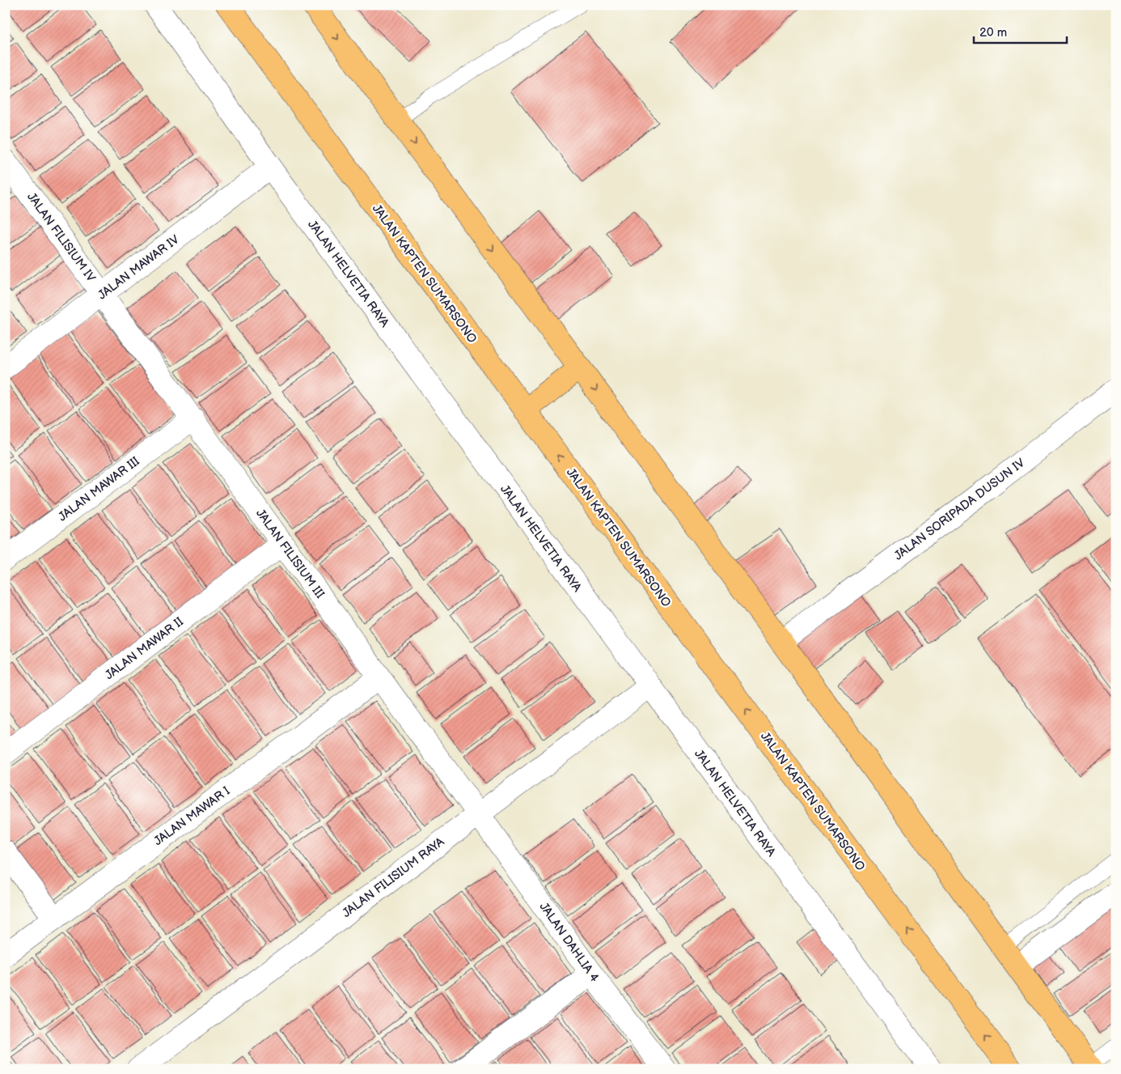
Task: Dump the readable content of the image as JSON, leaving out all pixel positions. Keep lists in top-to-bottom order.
{
  "streets": {
    "highway": ["JALAN KAPTEN SUMARSONO"],
    "street": [
      "JALAN FILISIUM IV",
      "JALAN MAWAR IV",
      "JALAN HELVETIA RAYA",
      "JALAN MAWAR III",
      "JALAN SORIPADA DUSUN IV",
      "JALAN FILISIUM III",
      "JALAN MAWAR II",
      "JALAN MAWAR I",
      "JALAN FILISIUM RAYA",
      "JALAN DAHLIA 4"
    ]
  },
  "crossings": [
    ["JALAN FILISIUM IV", "JALAN MAWAR IV"],
    ["JALAN FILISIUM IV", "JALAN FILISIUM III"],
    ["JALAN MAWAR IV", "JALAN HELVETIA RAYA"],
    ["JALAN MAWAR IV", "JALAN FILISIUM III"],
    ["JALAN HELVETIA RAYA", "JALAN FILISIUM RAYA"],
    ["JALAN MAWAR III", "JALAN FILISIUM III"],
    ["JALAN FILISIUM III", "JALAN MAWAR II"],
    ["JALAN FILISIUM III", "JALAN MAWAR I"],
    ["JALAN FILISIUM III", "JALAN FILISIUM RAYA"],
    ["JALAN FILISIUM III", "JALAN DAHLIA 4"],
    ["JALAN FILISIUM RAYA", "JALAN DAHLIA 4"]
  ],
  "scale_bar": "20 m"
}
